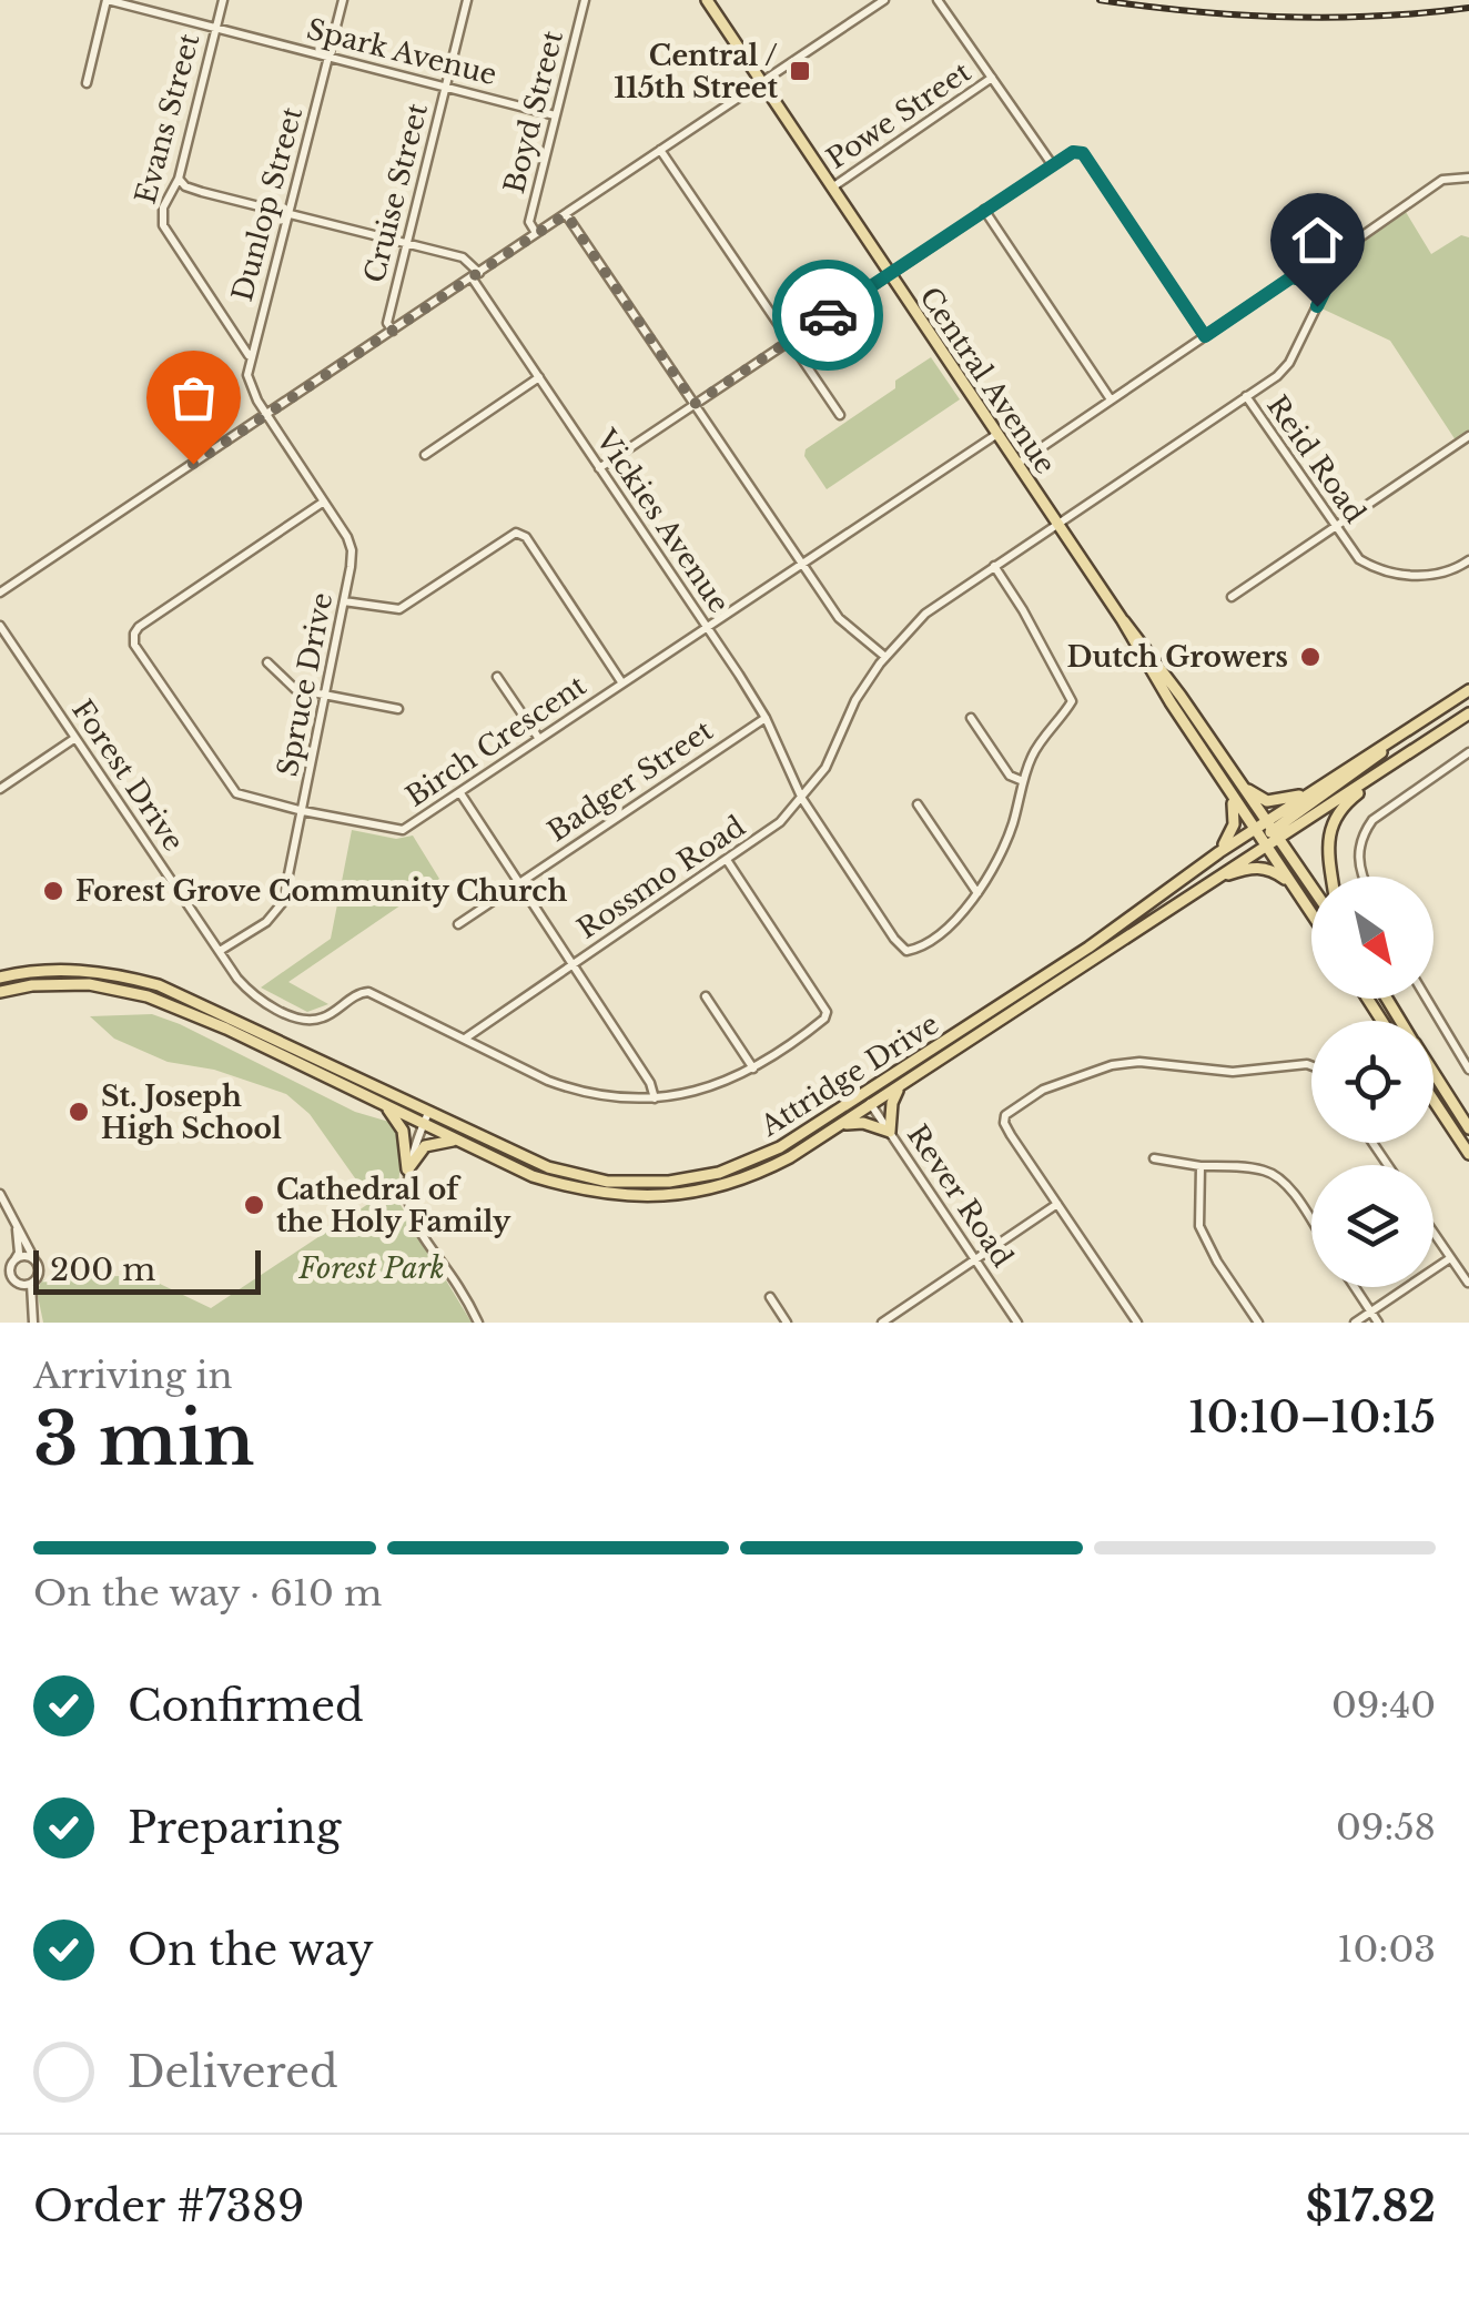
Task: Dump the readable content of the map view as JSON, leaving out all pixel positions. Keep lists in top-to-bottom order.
{
  "streets": {
    "main road": ["Central Avenue", "Attridge Drive"],
    "street": [
      "Spark Avenue",
      "Boyd Street",
      "Powe Street",
      "Evans Street",
      "Cruise Street",
      "Dunlop Street",
      "Reid Road",
      "Vickies Avenue",
      "Spruce Drive",
      "Birch Crescent",
      "Forest Drive",
      "Badger Street",
      "Rossmo Road",
      "Rever Road"
    ]
  },
  "crossings": [
    ["Spark Avenue", "Boyd Street"],
    ["Spark Avenue", "Evans Street"],
    ["Spark Avenue", "Cruise Street"],
    ["Spark Avenue", "Dunlop Street"],
    ["Powe Street", "Central Avenue"],
    ["Evans Street", "Dunlop Street"],
    ["Dunlop Street", "Spruce Drive"],
    ["Central Avenue", "Reid Road"],
    ["Central Avenue", "Birch Crescent"],
    ["Central Avenue", "Rossmo Road"],
    ["Central Avenue", "Attridge Drive"],
    ["Reid Road", "Rossmo Road"],
    ["Vickies Avenue", "Birch Crescent"],
    ["Vickies Avenue", "Badger Street"],
    ["Vickies Avenue", "Rossmo Road"],
    ["Spruce Drive", "Birch Crescent"],
    ["Spruce Drive", "Forest Drive"],
    ["Attridge Drive", "Rever Road"]
  ],
  "parks": ["Forest Park"],
  "places": {
    "transit": ["Central / 115th Street"],
    "other": [
      "Dutch Growers",
      "Forest Grove Community Church",
      "St. Joseph High School",
      "Cathedral of the Holy Family"
    ]
  },
  "scale_bar": "200 m",
  "north": "bottom right",
  "page": {
    "scale": "200 m",
    "heading": ["3 min", "Arriving in", "10:10–10:15"],
    "panel": ["Order #7389", "$17.82"],
    "bar": "On the way · 610 m",
    "list": [
      ["Confirmed", "09:40"],
      ["Preparing", "09:58"],
      ["On the way", "10:03"],
      "Delivered"
    ]
  }
}
